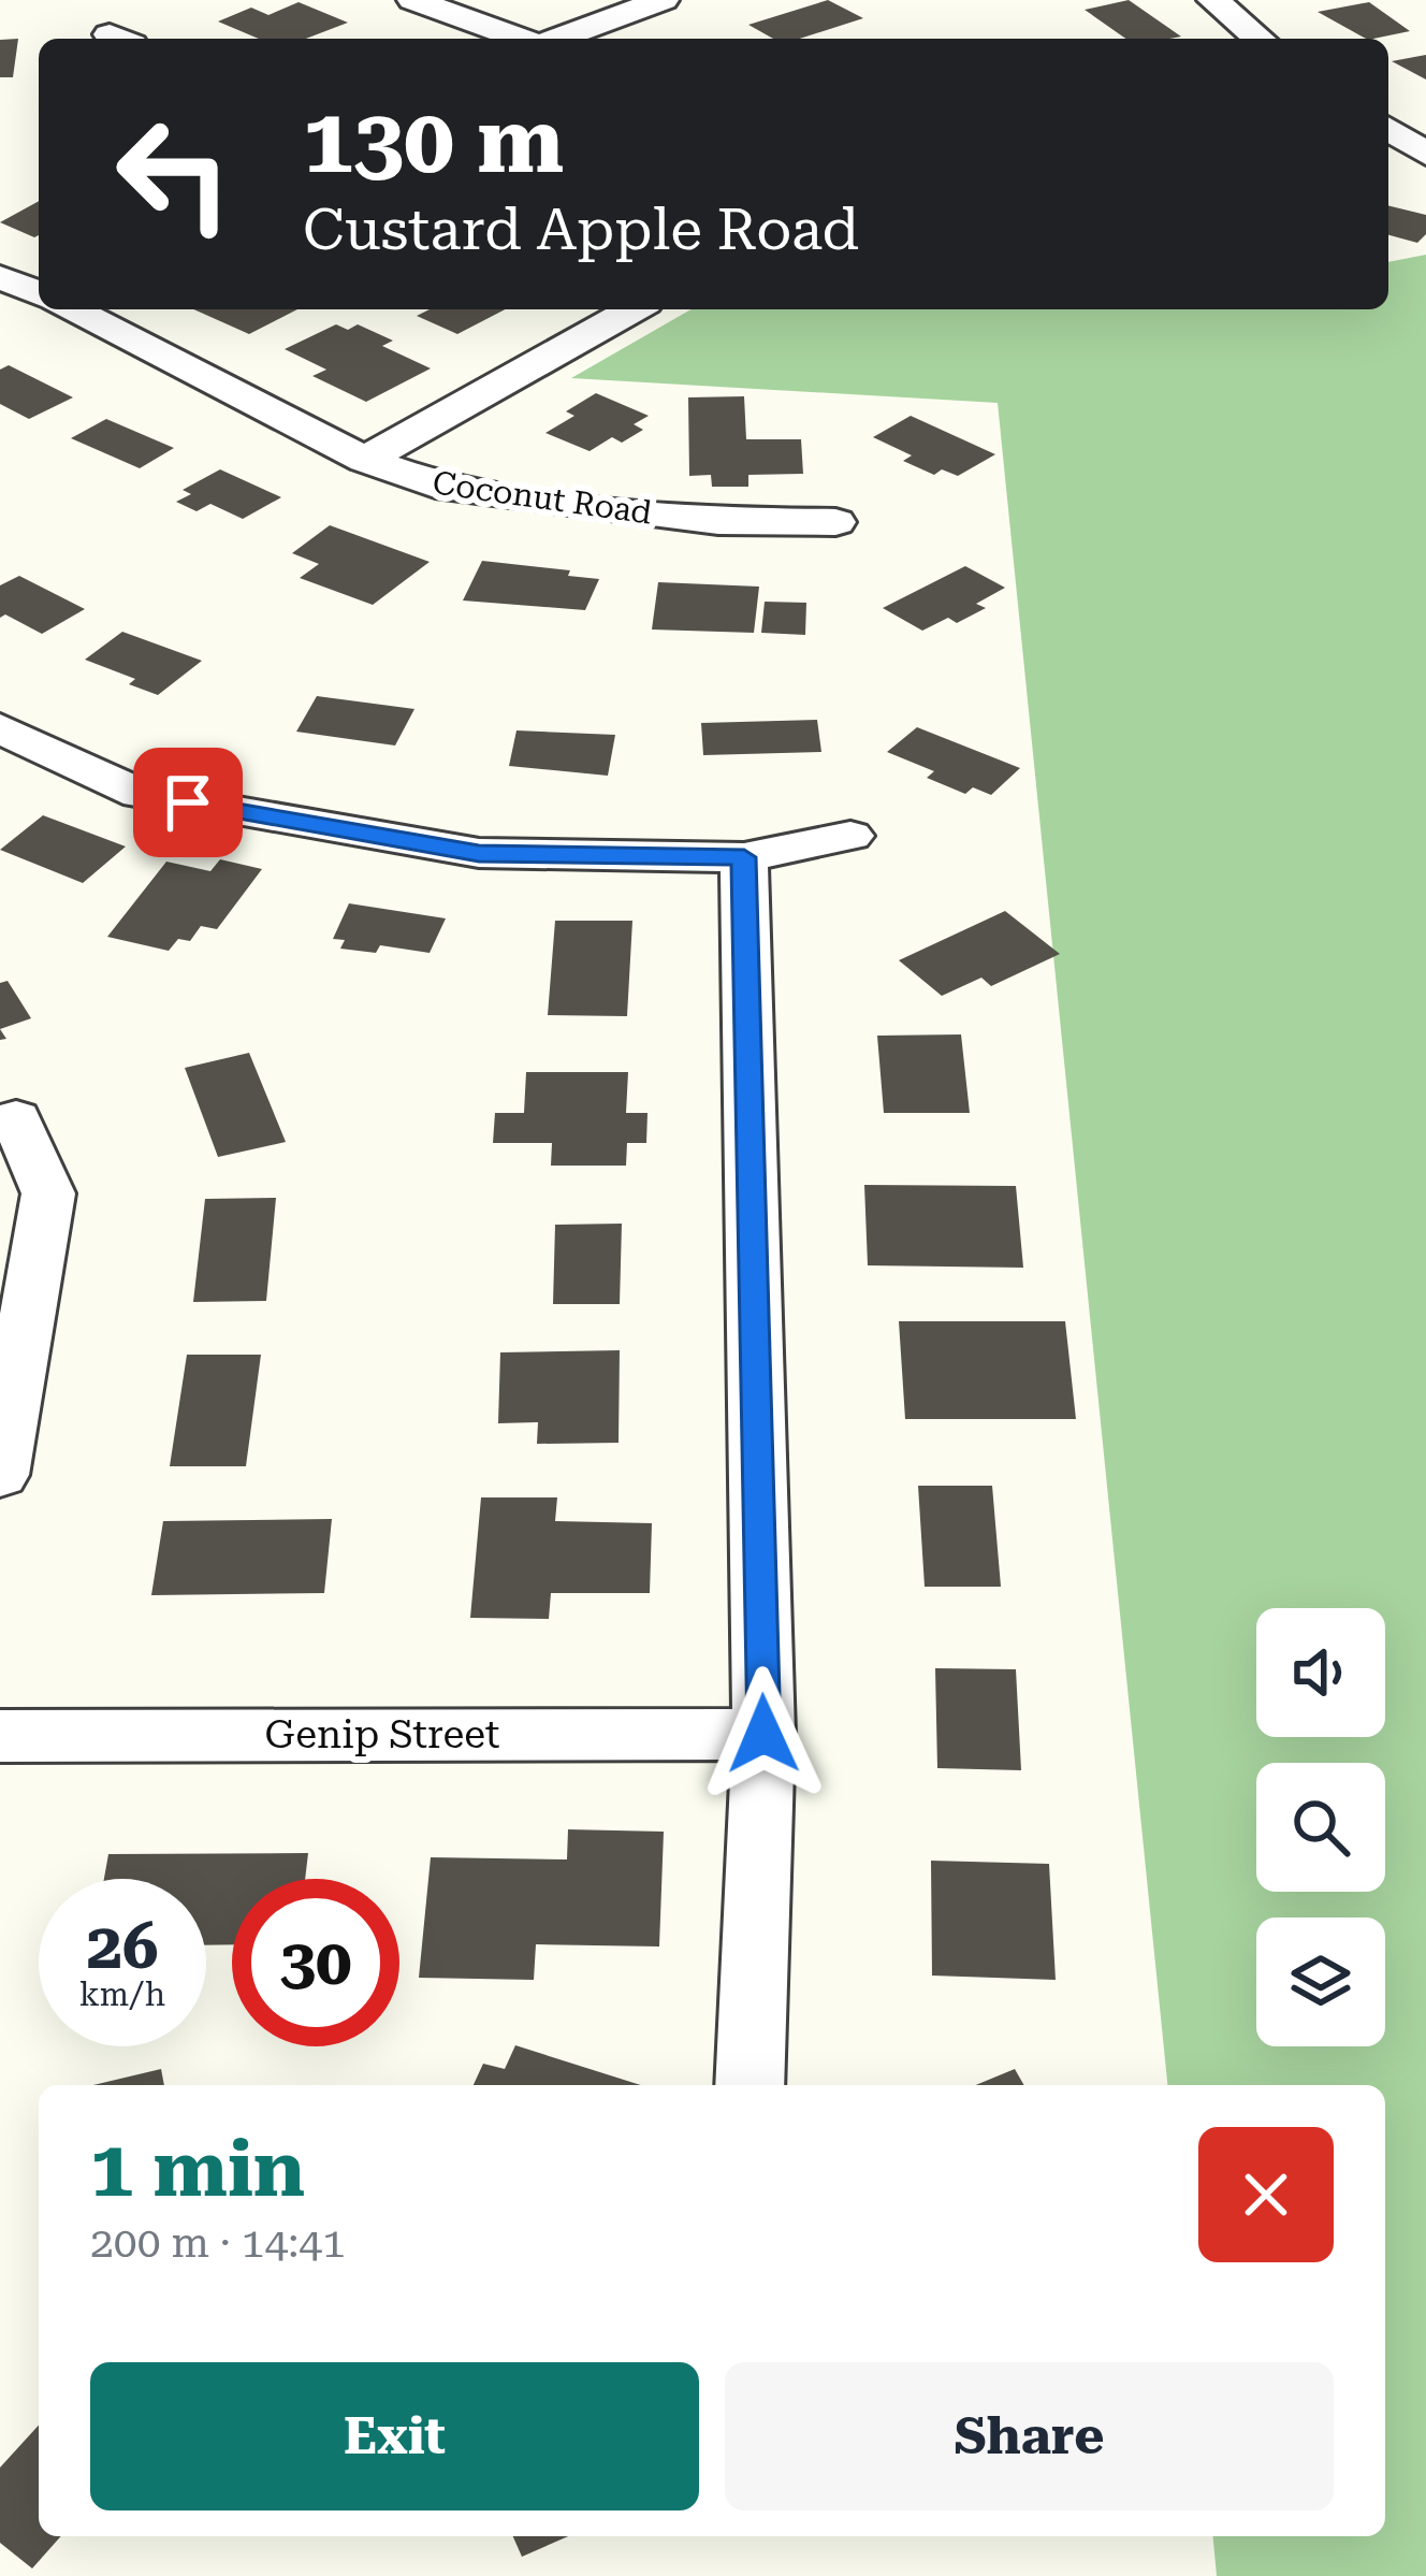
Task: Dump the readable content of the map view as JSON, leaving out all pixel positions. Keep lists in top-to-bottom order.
{
  "streets": {
    "street": ["Coconut Road", "Genip Street"]
  },
  "page": {
    "turn": ["130 m", "Custard Apple Road"],
    "speed": "26 km/h",
    "limit": "30",
    "heading": ["1 min", "200 m · 14:41"],
    "buttons": ["Exit", "Share"]
  }
}
